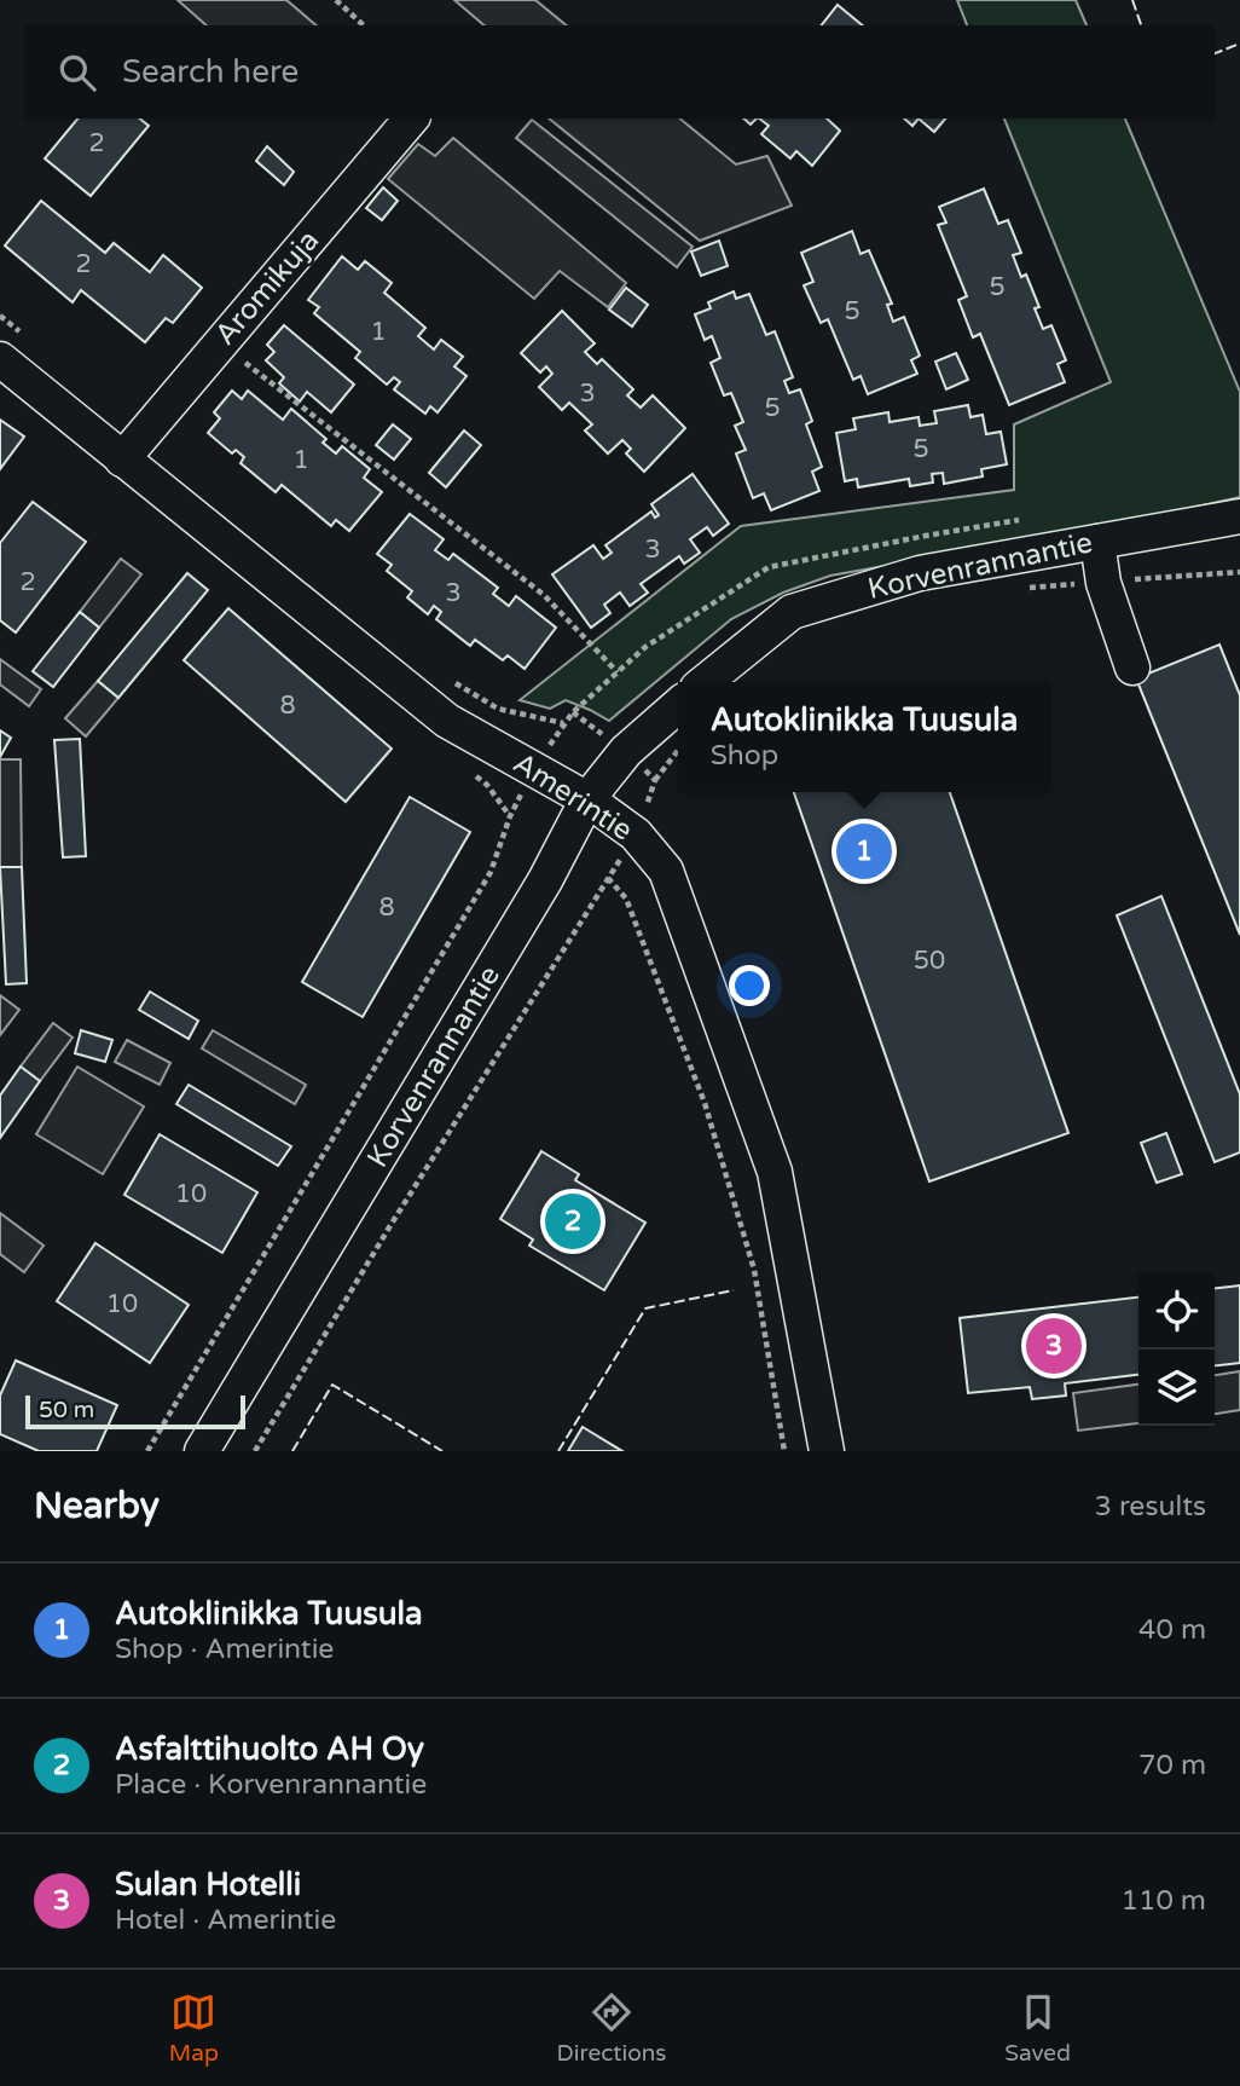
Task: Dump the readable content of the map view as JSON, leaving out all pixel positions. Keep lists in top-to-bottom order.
{
  "streets": {
    "street": ["Aromikuja", "Korvenrannantie", "Amerintie"]
  },
  "crossings": [
    ["Aromikuja", "Amerintie"],
    ["Korvenrannantie", "Amerintie"]
  ],
  "house_numbers": [
    "2",
    "2",
    "5",
    "5",
    "1",
    "3",
    "5",
    "5",
    "1",
    "3",
    "2",
    "3",
    "8",
    "8",
    "50",
    "10",
    "10"
  ],
  "scale_bar": "50 m",
  "page": {
    "search": "Search here",
    "popup": ["Autoklinikka Tuusula", "Shop"],
    "pins": ["1", "2", "3"],
    "scale": "50 m",
    "heading": ["Nearby", "3 results"],
    "list": [
      {
        "mark": "1",
        "name": "Autoklinikka Tuusula",
        "note": "Shop · Amerintie",
        "value": "40 m"
      },
      {
        "mark": "2",
        "name": "Asfalttihuolto AH Oy",
        "note": "Place · Korvenrannantie",
        "value": "70 m"
      },
      {
        "mark": "3",
        "name": "Sulan Hotelli",
        "note": "Hotel · Amerintie",
        "value": "110 m"
      }
    ],
    "nav": ["Map", "Directions", "Saved"]
  }
}
